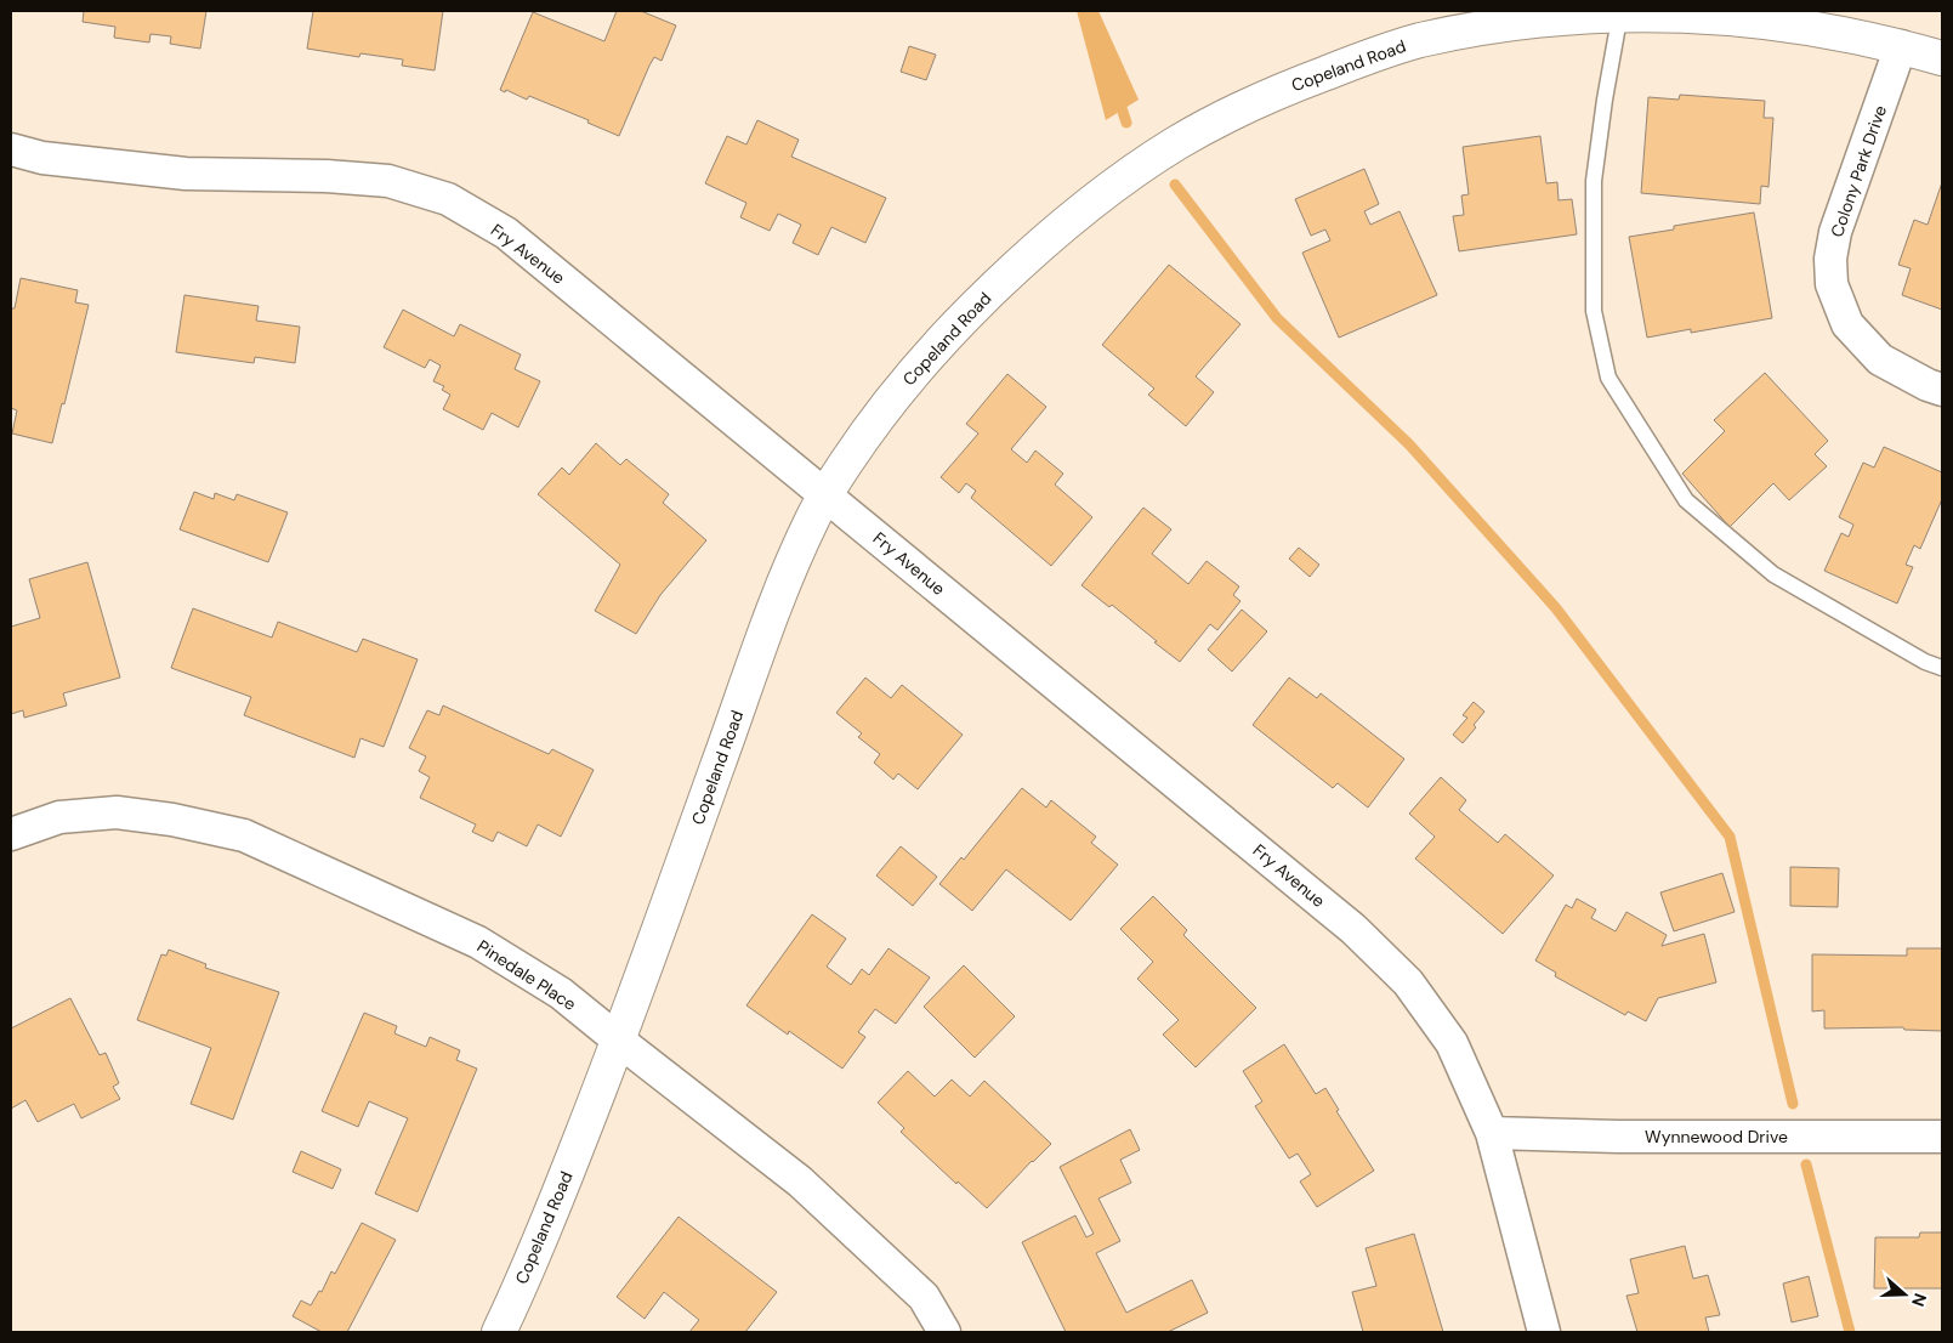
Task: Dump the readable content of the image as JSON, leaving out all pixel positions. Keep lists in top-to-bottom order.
{
  "streets": {
    "street": [
      "Copeland Road",
      "Colony Park Drive",
      "Fry Avenue",
      "Pinedale Place",
      "Wynnewood Drive"
    ]
  },
  "crossings": [
    ["Copeland Road", "Colony Park Drive"],
    ["Copeland Road", "Fry Avenue"],
    ["Copeland Road", "Pinedale Place"],
    ["Fry Avenue", "Wynnewood Drive"]
  ],
  "north": "right"
}
